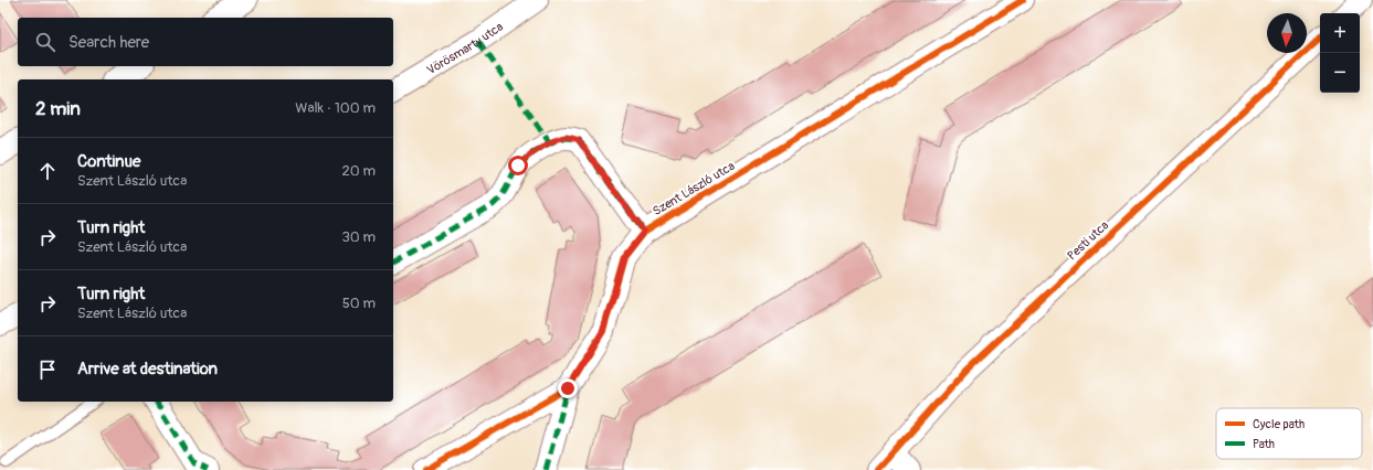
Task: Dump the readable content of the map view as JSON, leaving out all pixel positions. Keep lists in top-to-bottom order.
{
  "streets": {
    "street": ["Vörösmarty utca", "Szent László utca", "Pesti utca"]
  },
  "legend": ["Cycle path", "Path"],
  "north": "bottom",
  "page": {
    "map_buttons": ["+", "−"],
    "search": "Search here",
    "heading": ["2 min", "Walk · 100 m"],
    "list": [
      ["Continue", "Szent László utca", "20 m"],
      ["Turn right", "Szent László utca", "30 m"],
      ["Turn right", "Szent László utca", "50 m"],
      "Arrive at destination"
    ]
  }
}
